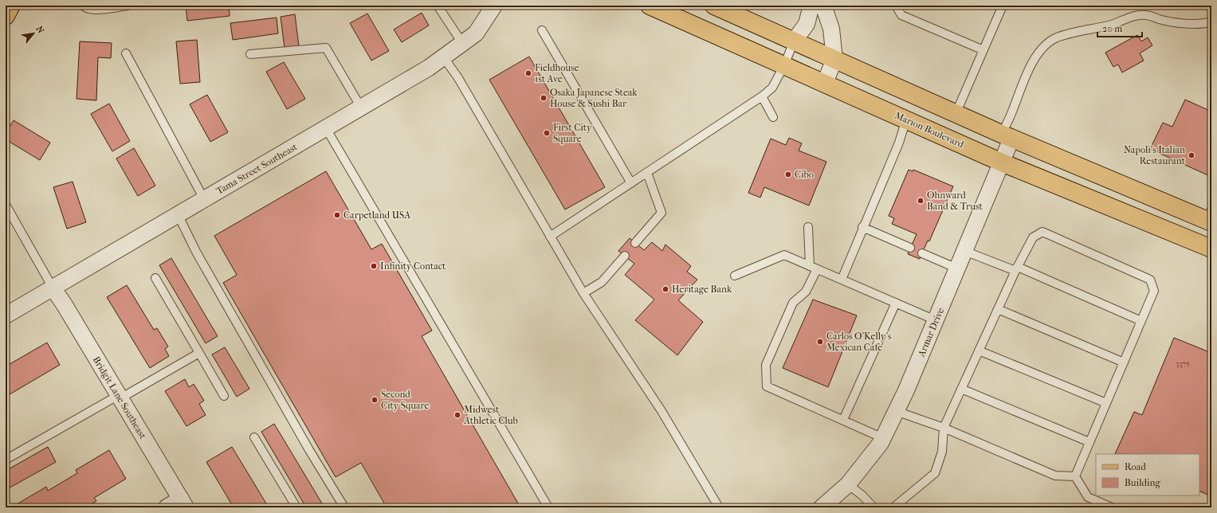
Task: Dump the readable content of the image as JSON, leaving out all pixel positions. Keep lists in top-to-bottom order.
{
  "streets": {
    "main road": ["Marion Boulevard"],
    "street": ["Tama Street Southeast", "Armar Drive", "Bridgit Lane Southeast"]
  },
  "crossings": [
    ["Marion Boulevard", "Armar Drive"],
    ["Tama Street Southeast", "Bridgit Lane Southeast"]
  ],
  "places": [
    "Fieldhouse 1st Ave",
    "Osaka Japanese Steak House & Sushi Bar",
    "First City Square",
    "Napoli's Italian Restaurant",
    "Cibo",
    "Ohnward Band & Trust",
    "Carpetland USA",
    "Infinity Contact",
    "Heritage Bank",
    "Carlos O'Kelly's Mexican Cafe",
    "Second City Square",
    "Midwest Athletic Club"
  ],
  "house_numbers": ["3375"],
  "legend": ["Road", "Building"],
  "scale_bar": "20 m",
  "north": "top right"
}
